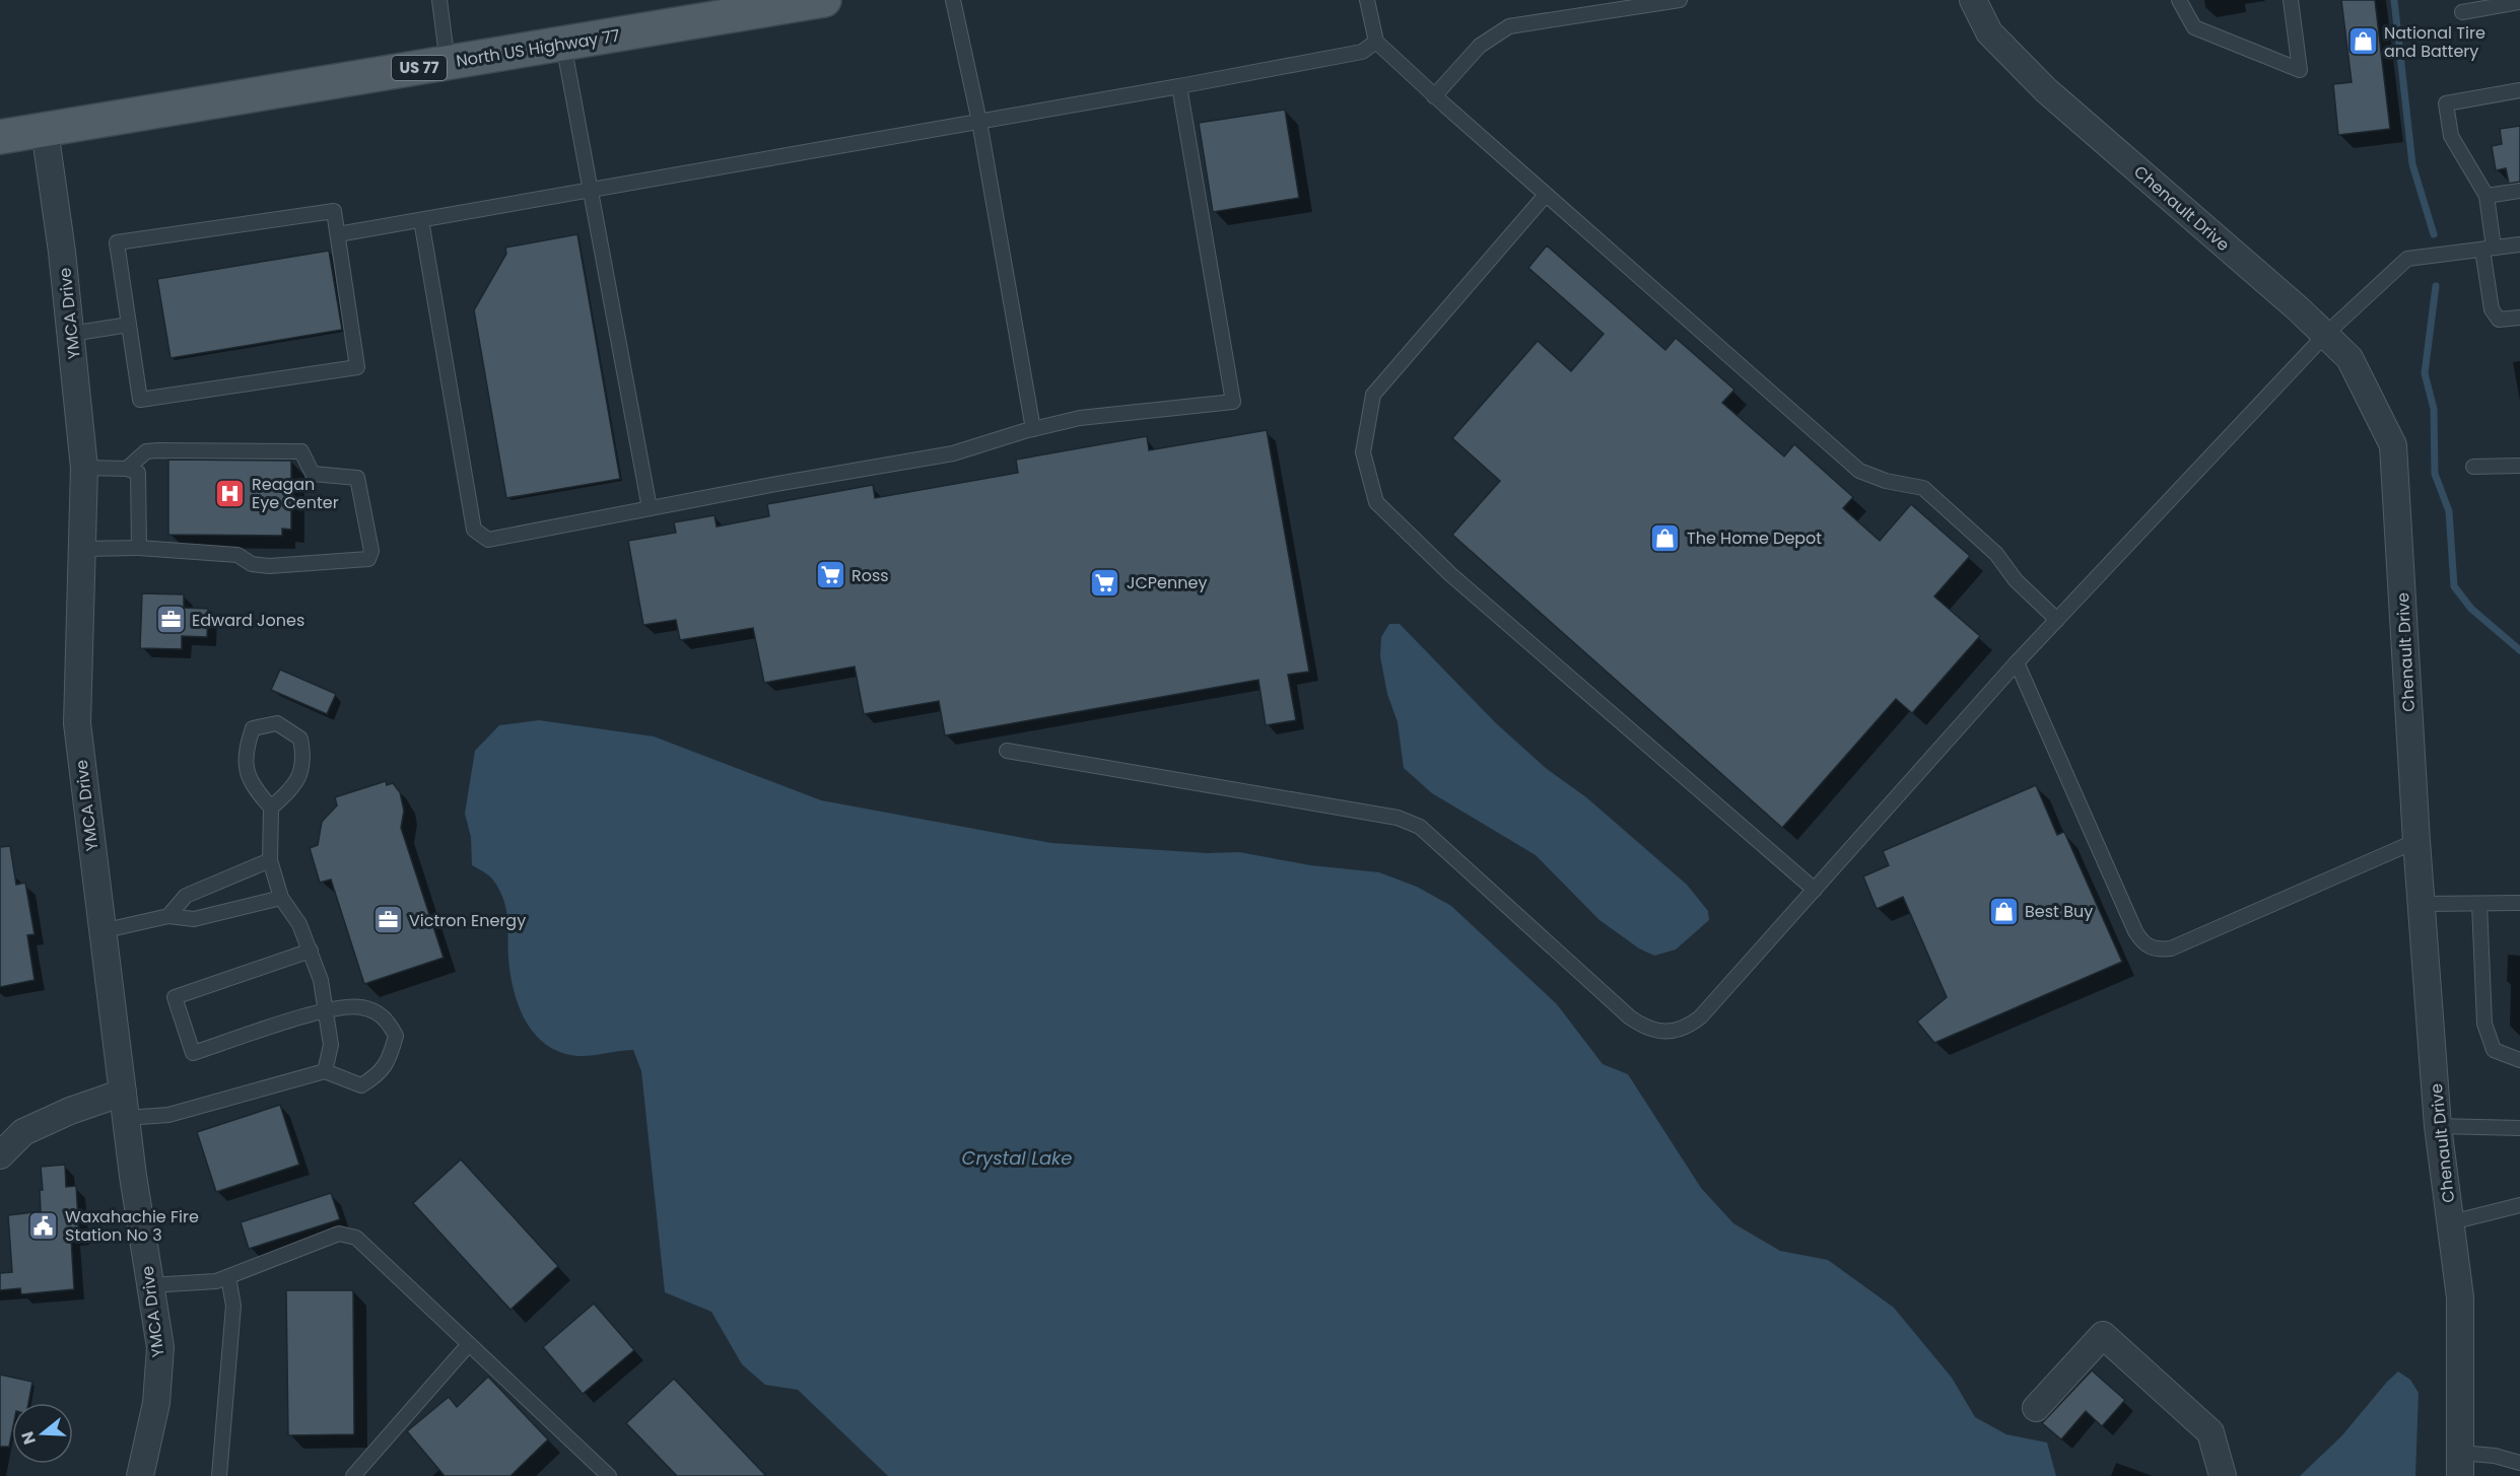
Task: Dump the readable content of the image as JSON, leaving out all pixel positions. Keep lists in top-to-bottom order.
{
  "streets": {
    "main road": ["North US Highway 77", "US 77"],
    "street": ["Chenault Drive", "YMCA Drive"]
  },
  "crossings": [
    ["North US Highway 77", "YMCA Drive"]
  ],
  "water": ["Crystal Lake"],
  "places": {
    "shop": ["National Tire and Battery", "The Home Depot", "Best Buy"],
    "hospital": ["Reagan Eye Center"],
    "supermarket": ["Ross", "JCPenney"],
    "office": ["Edward Jones", "Victron Energy"],
    "public building": ["Waxahachie Fire Station No 3"]
  },
  "north": "left"
}
